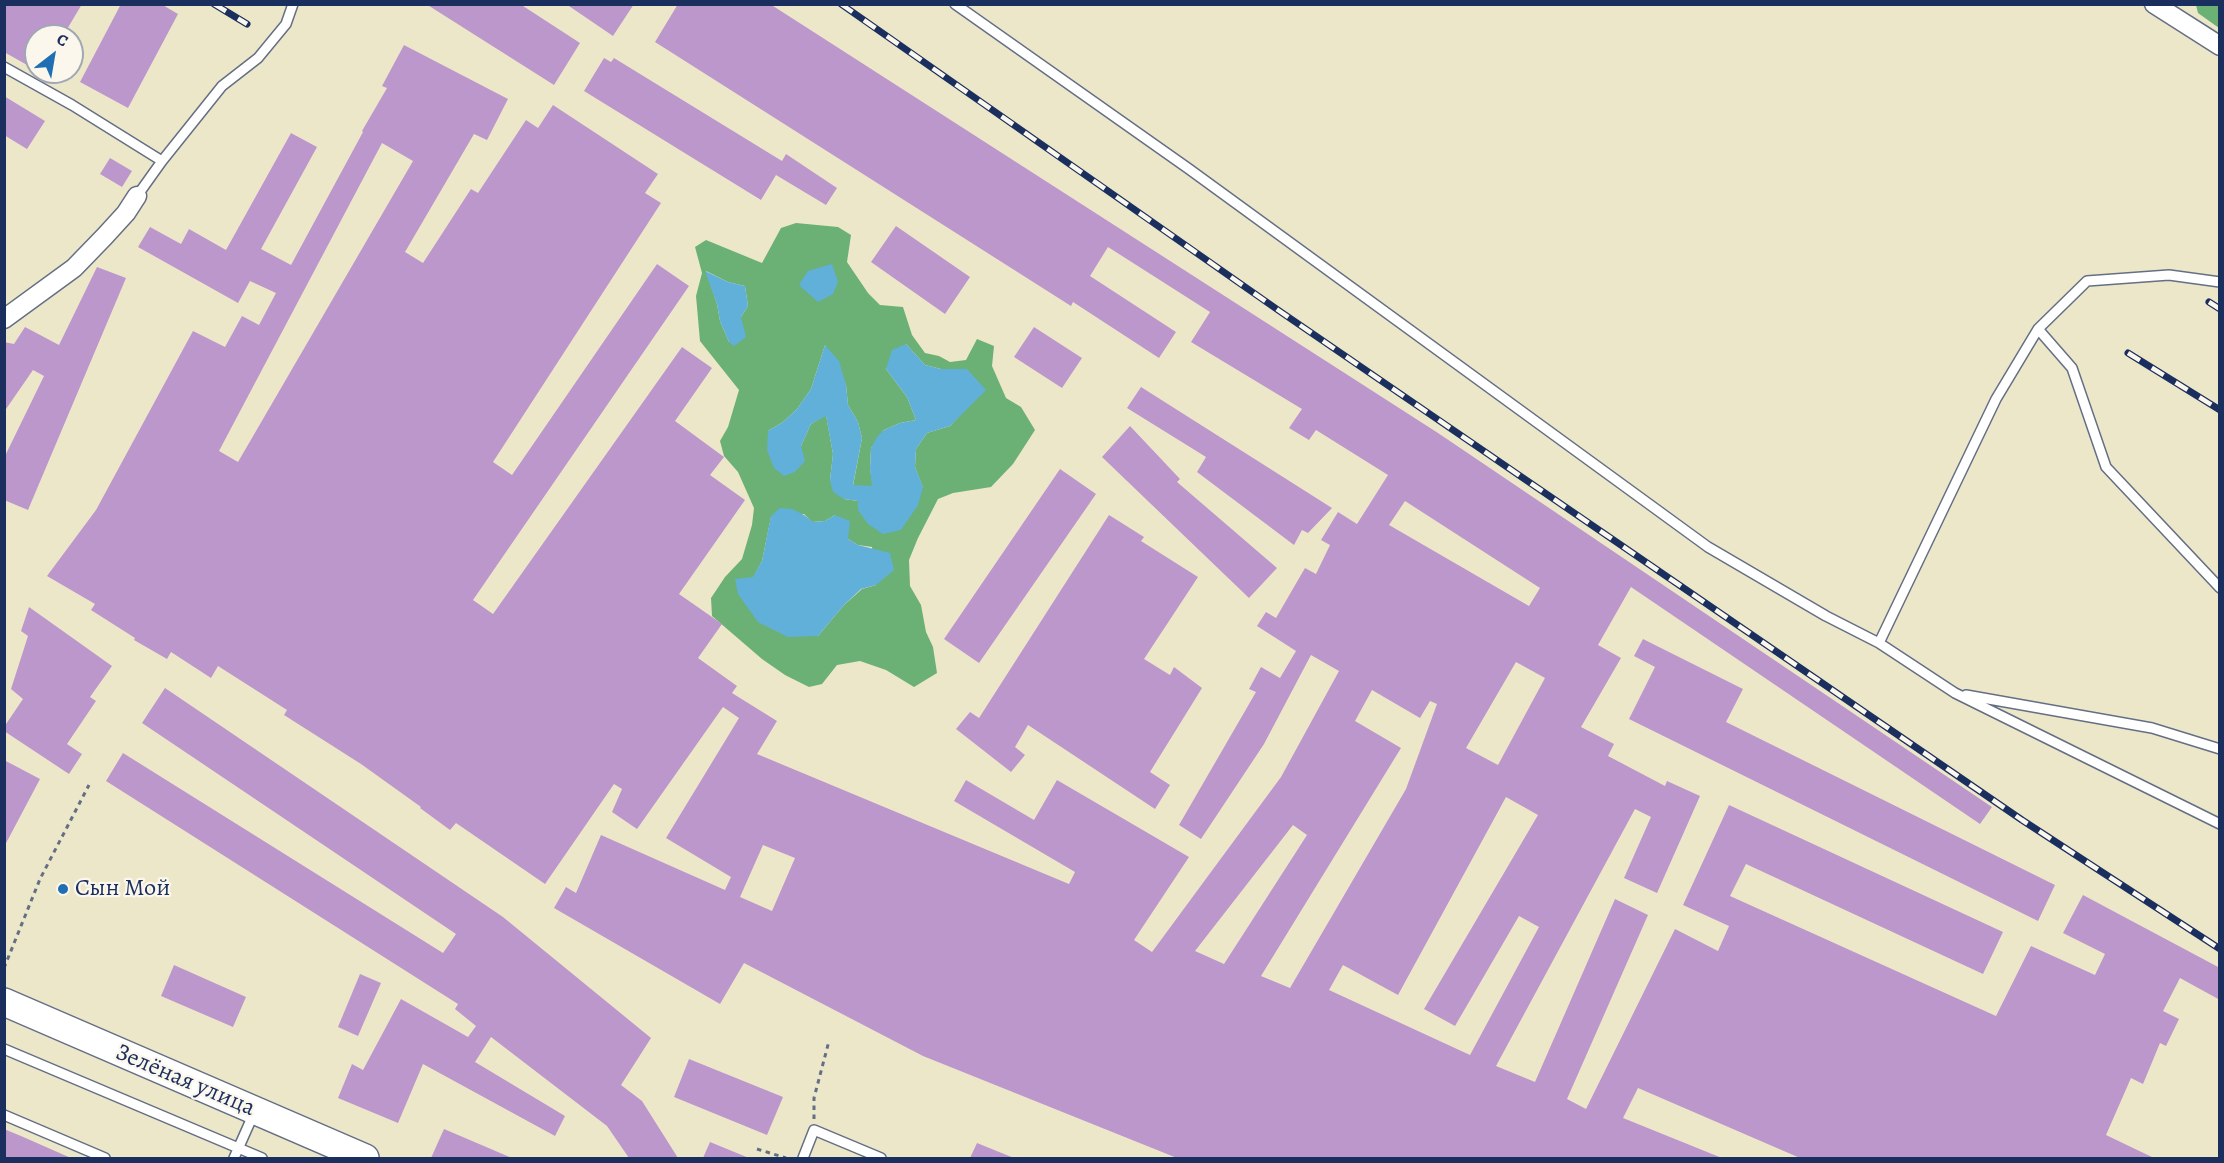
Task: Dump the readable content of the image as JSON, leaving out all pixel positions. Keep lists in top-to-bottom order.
{
  "streets": {
    "main road": ["Зелёная улица"]
  },
  "places": ["Сын Мой"],
  "north": "top right"
}
